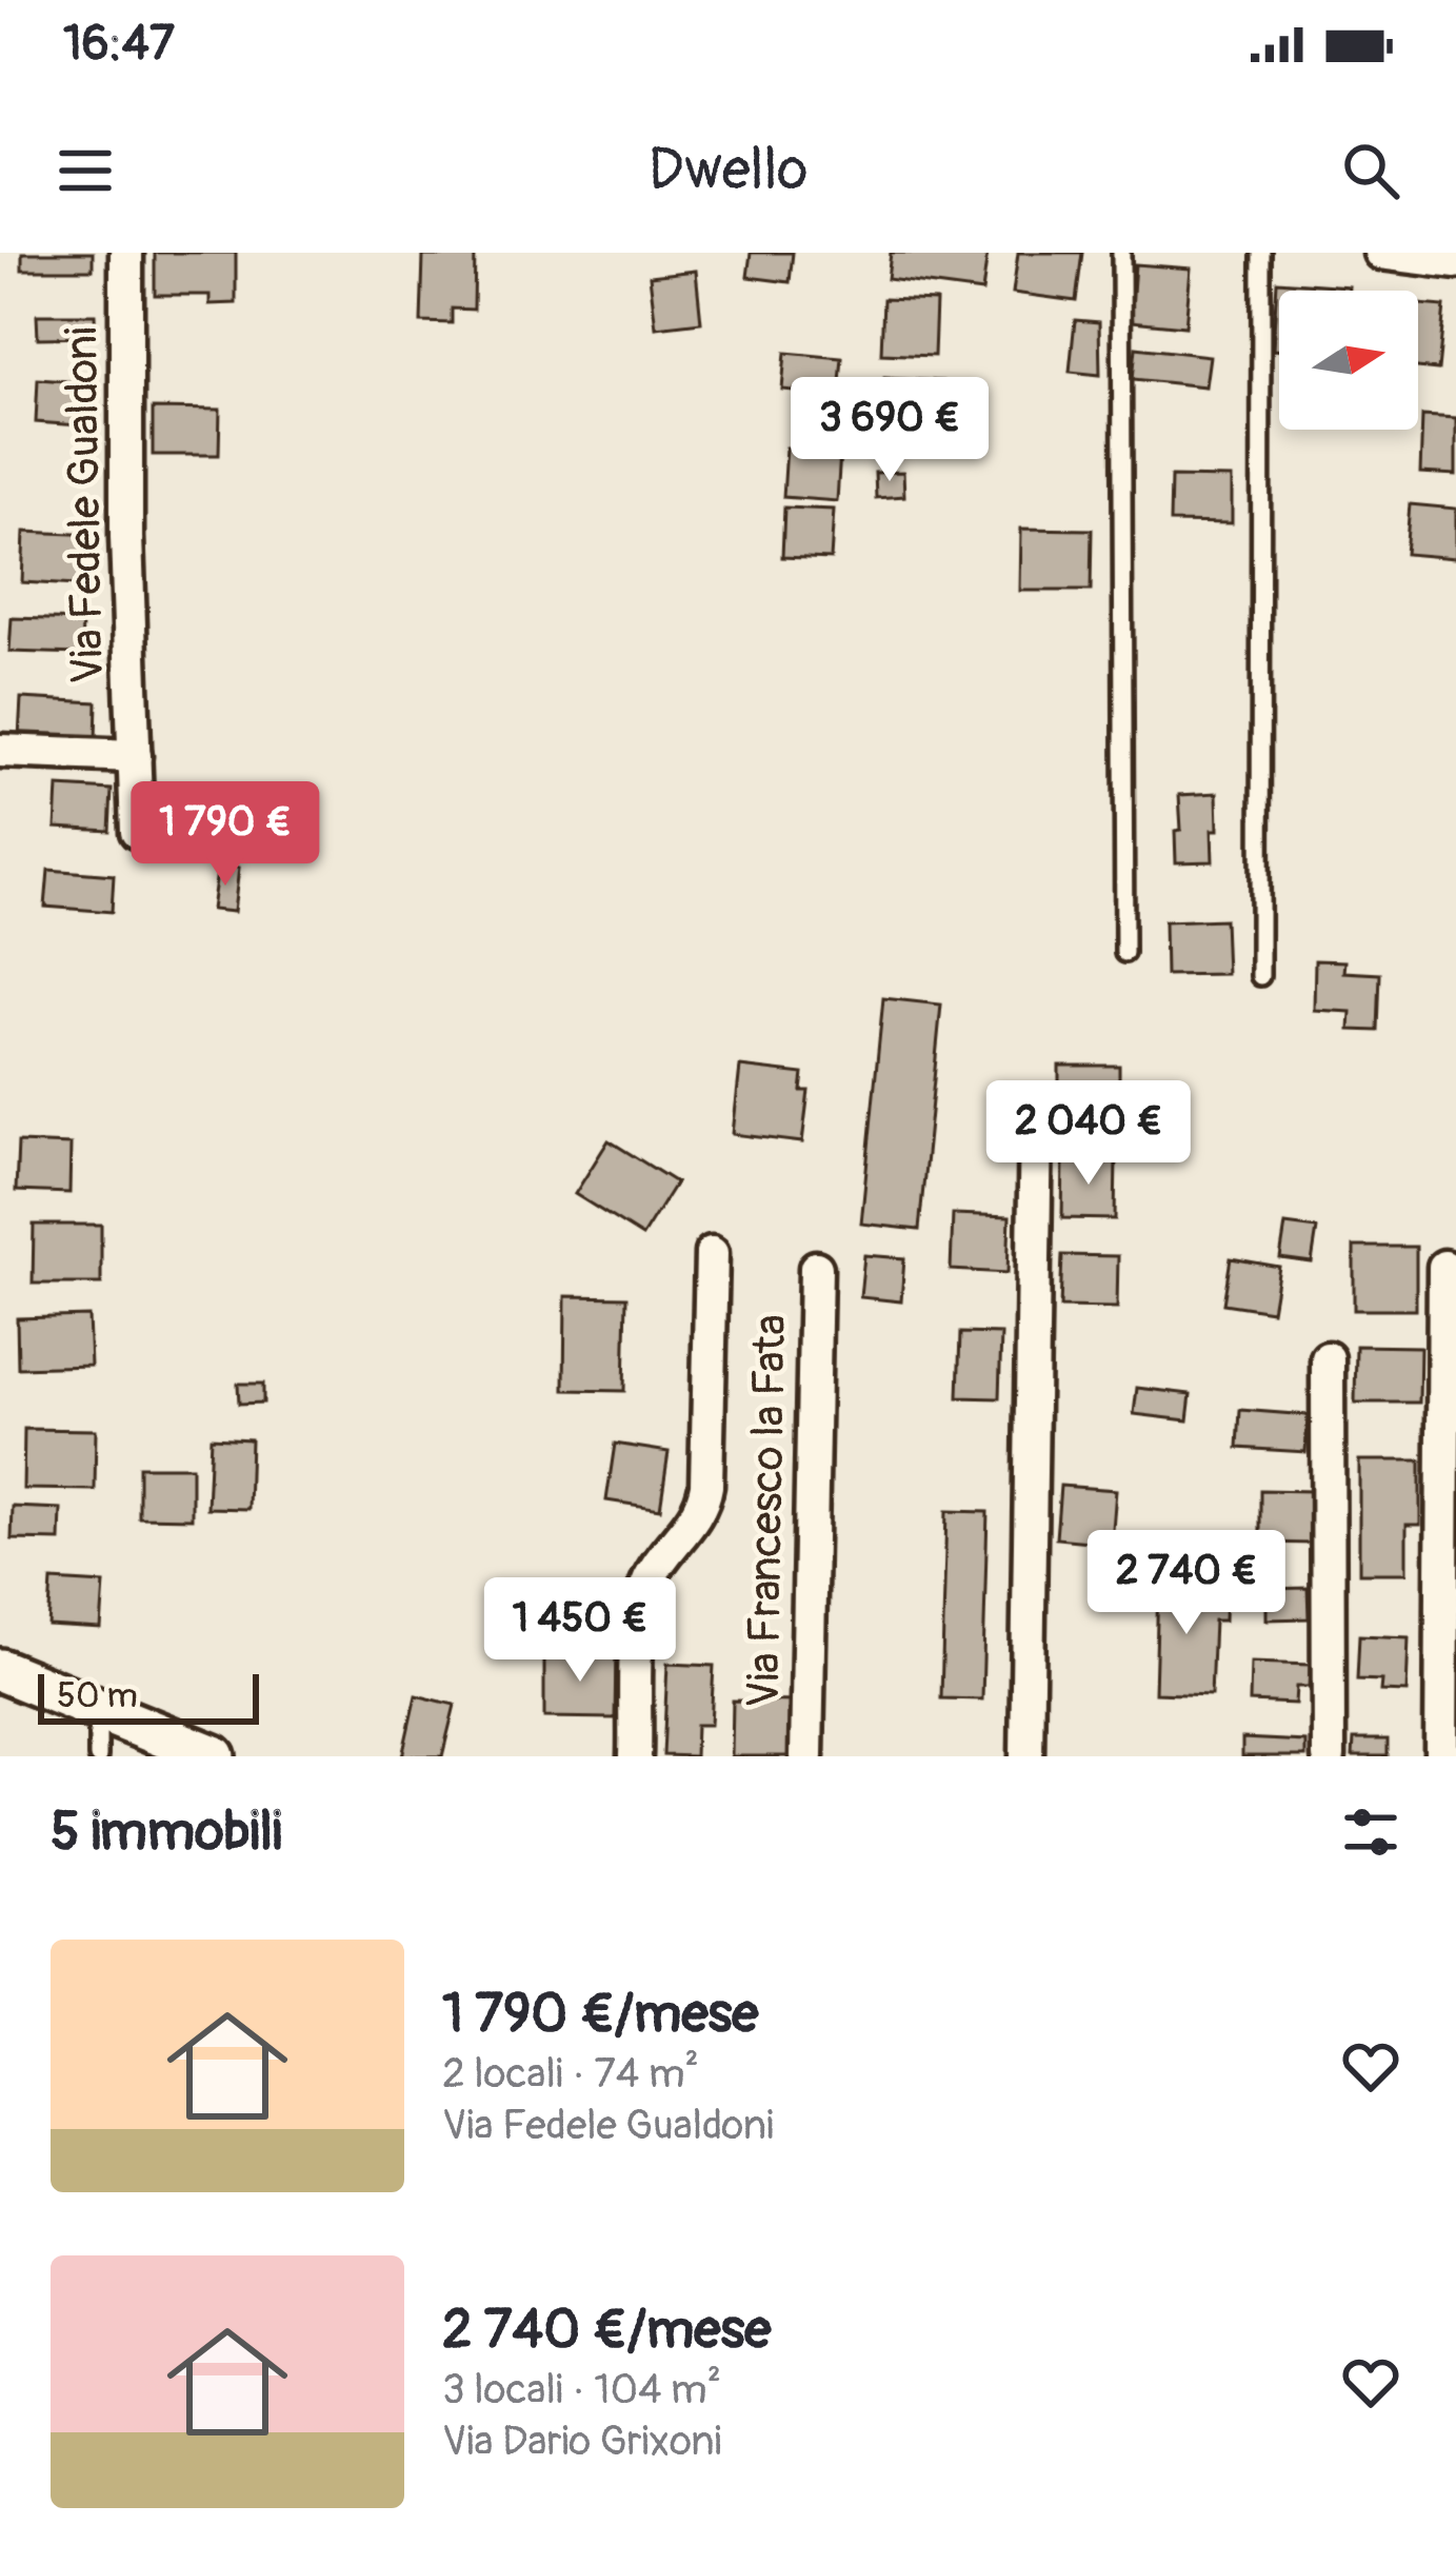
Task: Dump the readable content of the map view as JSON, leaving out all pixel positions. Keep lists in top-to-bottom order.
{
  "streets": {
    "street": ["Via Fedele Gualdoni", "Via Francesco la Fata"]
  },
  "scale_bar": "50 m",
  "north": "right",
  "page": {
    "status": "16:47",
    "header": "Dwello",
    "price": [
      "3 690 €",
      "1 790 €",
      "2 040 €",
      "2 740 €",
      "1 450 €"
    ],
    "scale": "50 m",
    "heading": "5 immobili",
    "list": [
      {
        "name": "1 790 €/mese",
        "note": "2 locali · 74 m² · Via Fedele Gualdoni"
      },
      {
        "name": "2 740 €/mese",
        "note": "3 locali · 104 m² · Via Dario Grixoni"
      }
    ]
  }
}
